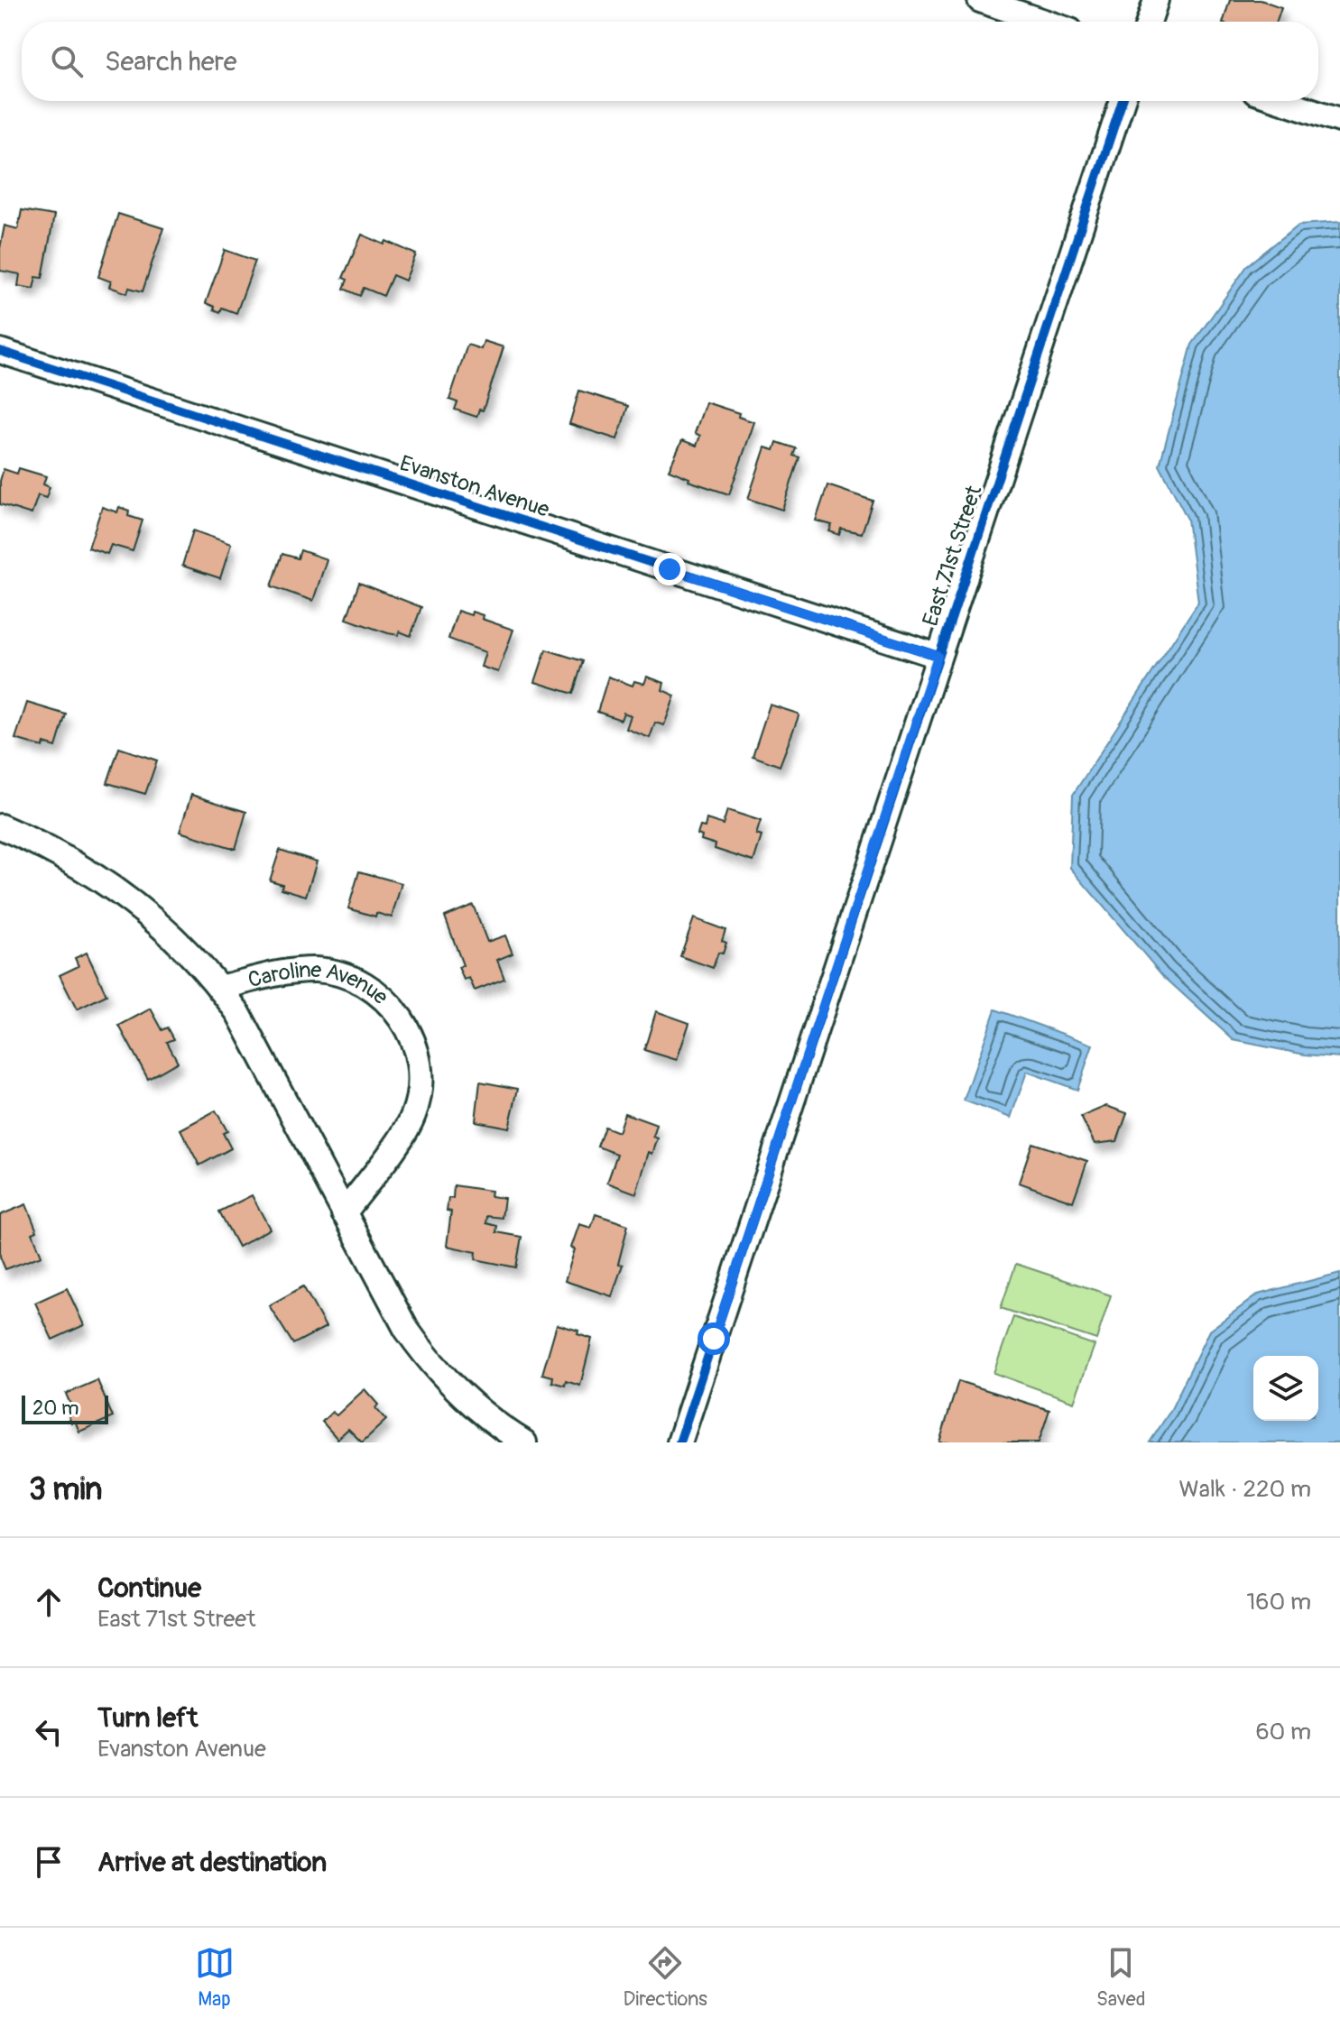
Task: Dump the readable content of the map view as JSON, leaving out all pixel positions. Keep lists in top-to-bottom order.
{
  "streets": {
    "street": ["Evanston Avenue", "East 71st Street", "Caroline Avenue"]
  },
  "crossings": [
    ["Evanston Avenue", "East 71st Street"]
  ],
  "scale_bar": "20 m",
  "page": {
    "search": "Search here",
    "scale": "20 m",
    "heading": ["3 min", "Walk · 220 m"],
    "list": [
      ["Continue", "East 71st Street", "160 m"],
      ["Turn left", "Evanston Avenue", "60 m"],
      "Arrive at destination"
    ],
    "nav": ["Map", "Directions", "Saved"]
  }
}
